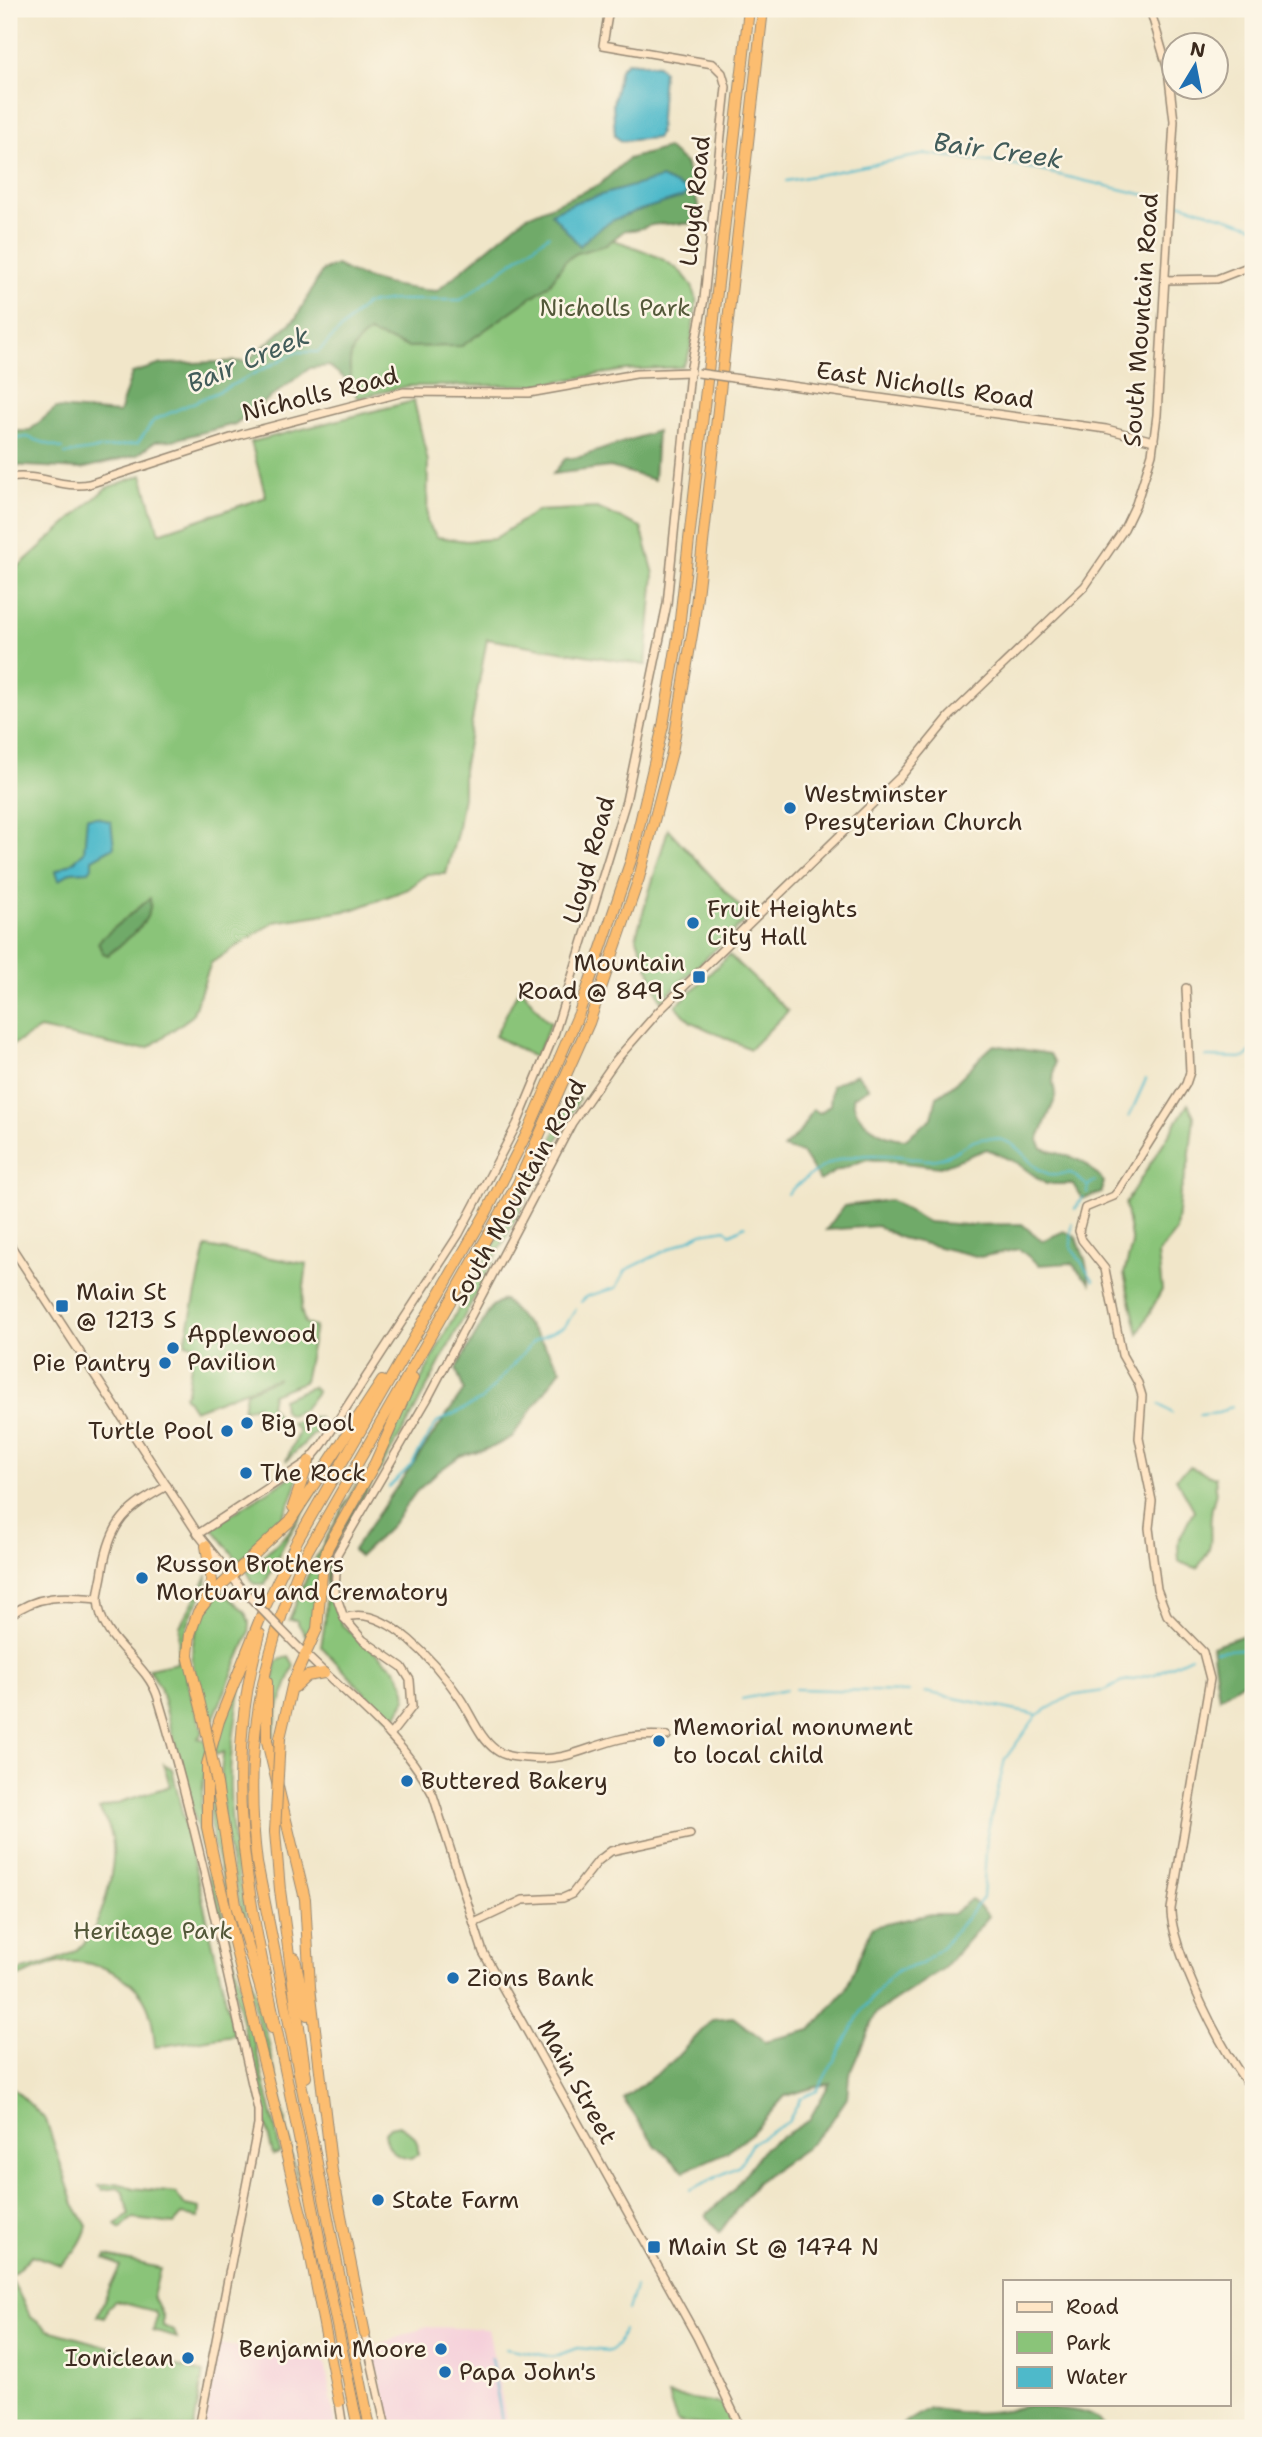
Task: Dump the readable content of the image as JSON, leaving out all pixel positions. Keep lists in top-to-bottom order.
{
  "streets": {
    "street": [
      "Lloyd Road",
      "South Mountain Road",
      "East Nicholls Road",
      "Nicholls Road",
      "Main Street"
    ]
  },
  "crossings": [
    ["Lloyd Road", "East Nicholls Road"],
    ["Lloyd Road", "Nicholls Road"],
    ["South Mountain Road", "East Nicholls Road"],
    ["South Mountain Road", "Main Street"],
    ["East Nicholls Road", "Nicholls Road"]
  ],
  "water": ["Bair Creek"],
  "parks": ["Nicholls Park", "Heritage Park"],
  "places": {
    "other": [
      "Westminster Presyterian Church",
      "Fruit Heights City Hall",
      "Applewood Pavilion",
      "Pie Pantry",
      "Big Pool",
      "Turtle Pool",
      "The Rock",
      "Russon Brothers Mortuary and Crematory",
      "Memorial monument to local child",
      "Buttered Bakery",
      "Zions Bank",
      "State Farm",
      "Benjamin Moore",
      "Ioniclean",
      "Papa John's"
    ],
    "transit": ["Mountain Road @ 849 S", "Main St @ 1213 S", "Main St @ 1474 N"]
  },
  "legend": ["Road", "Park", "Water"],
  "north": "top"
}
